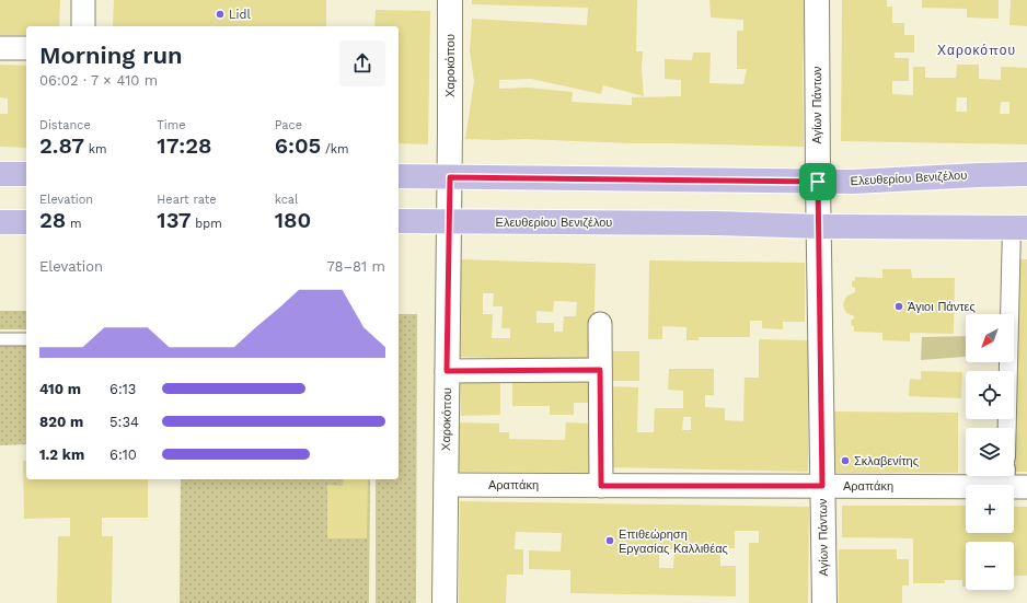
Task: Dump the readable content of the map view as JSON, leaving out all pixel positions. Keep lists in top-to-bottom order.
{
  "streets": {
    "main road": ["Ελευθερίου Βενιζέλου"],
    "street": ["Χαροκόπου", "Αγίων Πάντων", "Αραπάκη"]
  },
  "crossings": [
    ["Χαροκόπου", "Ελευθερίου Βενιζέλου"],
    ["Χαροκόπου", "Αραπάκη"],
    ["Αγίων Πάντων", "Ελευθερίου Βενιζέλου"],
    ["Αγίων Πάντων", "Αραπάκη"]
  ],
  "districts": ["Χαροκόπου"],
  "places": [
    "Lidl",
    "Άγιοι Πάντες",
    "Σκλαβενίτης",
    "Επιθεώρηση Εργασίας Καλλιθέας"
  ],
  "north": "bottom left",
  "page": {
    "heading": ["Morning run", "06:02 · 7 × 410 m"],
    "stats": [
      ["Distance", "2.87 km"],
      ["Time", "17:28"],
      ["Pace", "6:05 /km"],
      ["Elevation", "28 m"],
      ["Heart rate", "137 bpm"],
      ["kcal", "180"]
    ],
    "chart": ["Elevation", "78–81 m"],
    "map_buttons": ["+", "−"],
    "list": [
      {
        "name": "410 m",
        "note": "6:13"
      },
      {
        "name": "820 m",
        "note": "5:34"
      },
      {
        "name": "1.2 km",
        "note": "6:10"
      }
    ]
  }
}
